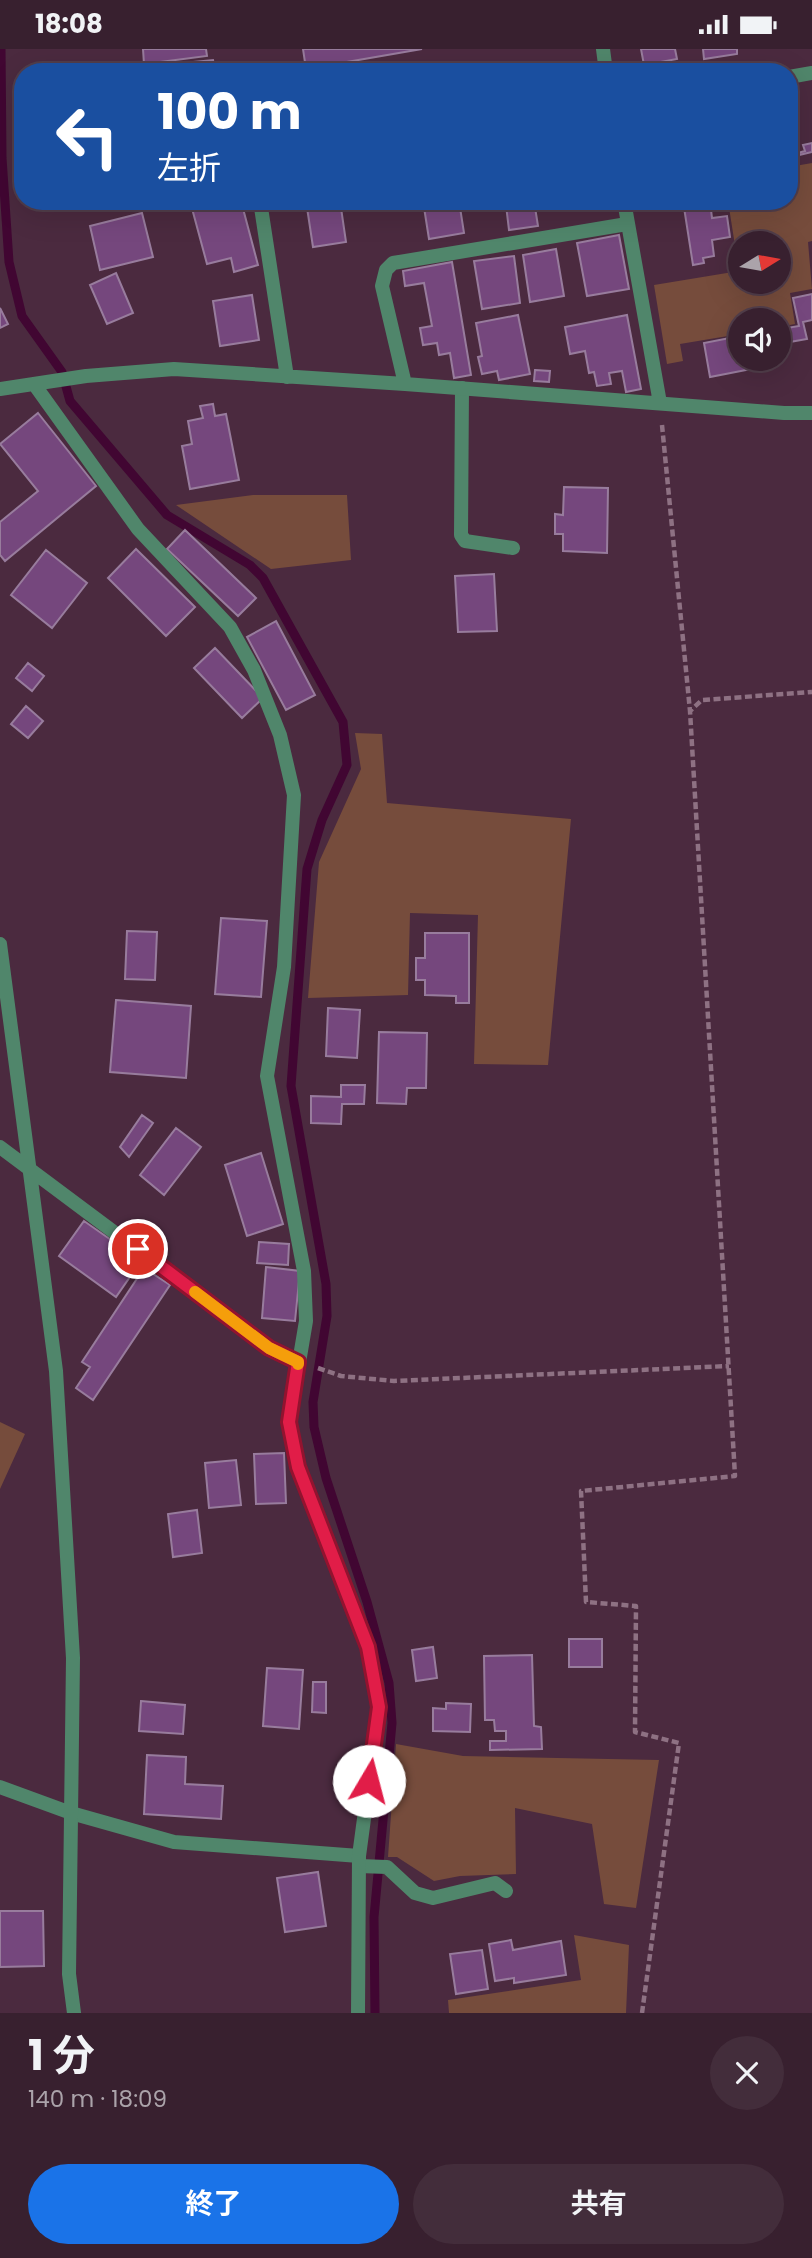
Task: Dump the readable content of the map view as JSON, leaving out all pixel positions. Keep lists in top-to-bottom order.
{
  "north": "right",
  "page": {
    "status": "18:08",
    "turn": ["100 m", "左折"],
    "heading": ["1 分", "140 m · 18:09"],
    "buttons": ["終了", "共有"]
  }
}
